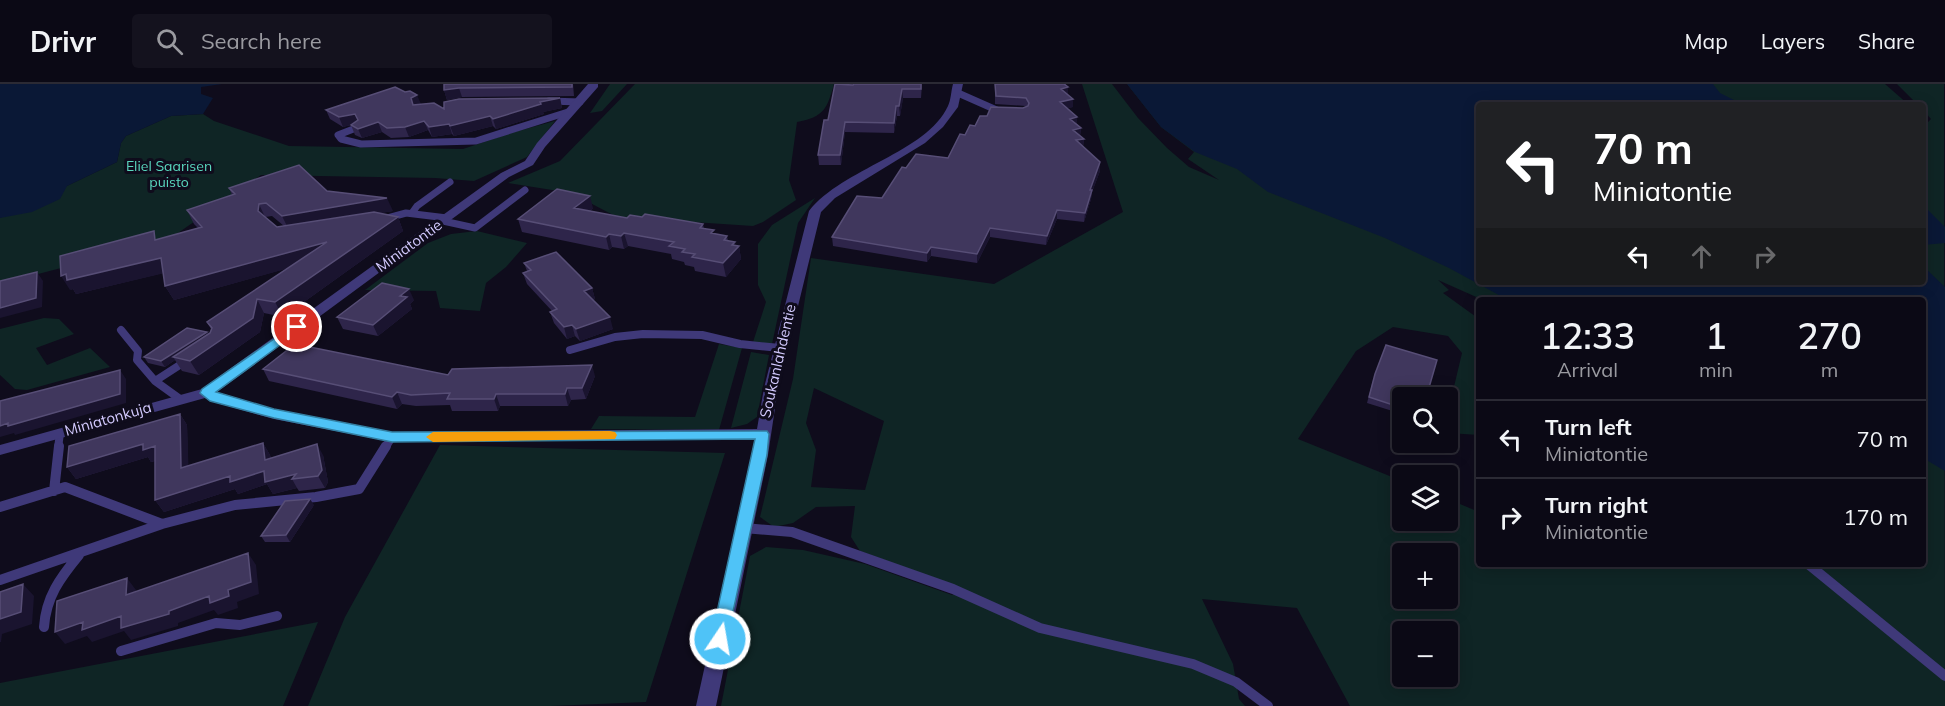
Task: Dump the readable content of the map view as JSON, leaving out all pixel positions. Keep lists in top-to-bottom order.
{
  "streets": {
    "street": ["Miniatontie", "Soukanlahdentie", "Miniatonkuja"]
  },
  "crossings": [
    ["Miniatontie", "Miniatonkuja"]
  ],
  "parks": ["Eliel Saarisen puisto"],
  "page": {
    "header": "Drivr",
    "search": "Search here",
    "nav": ["Map", "Layers", "Share"],
    "turn": ["70 m", "Miniatontie"],
    "eta": [
      "12:33",
      "Arrival",
      "1",
      "min",
      "270",
      "m"
    ],
    "map_buttons": ["+", "−"],
    "list": [
      {
        "name": "Turn left",
        "note": "Miniatontie",
        "value": "70 m"
      },
      {
        "name": "Turn right",
        "note": "Miniatontie",
        "value": "170 m"
      }
    ]
  }
}
